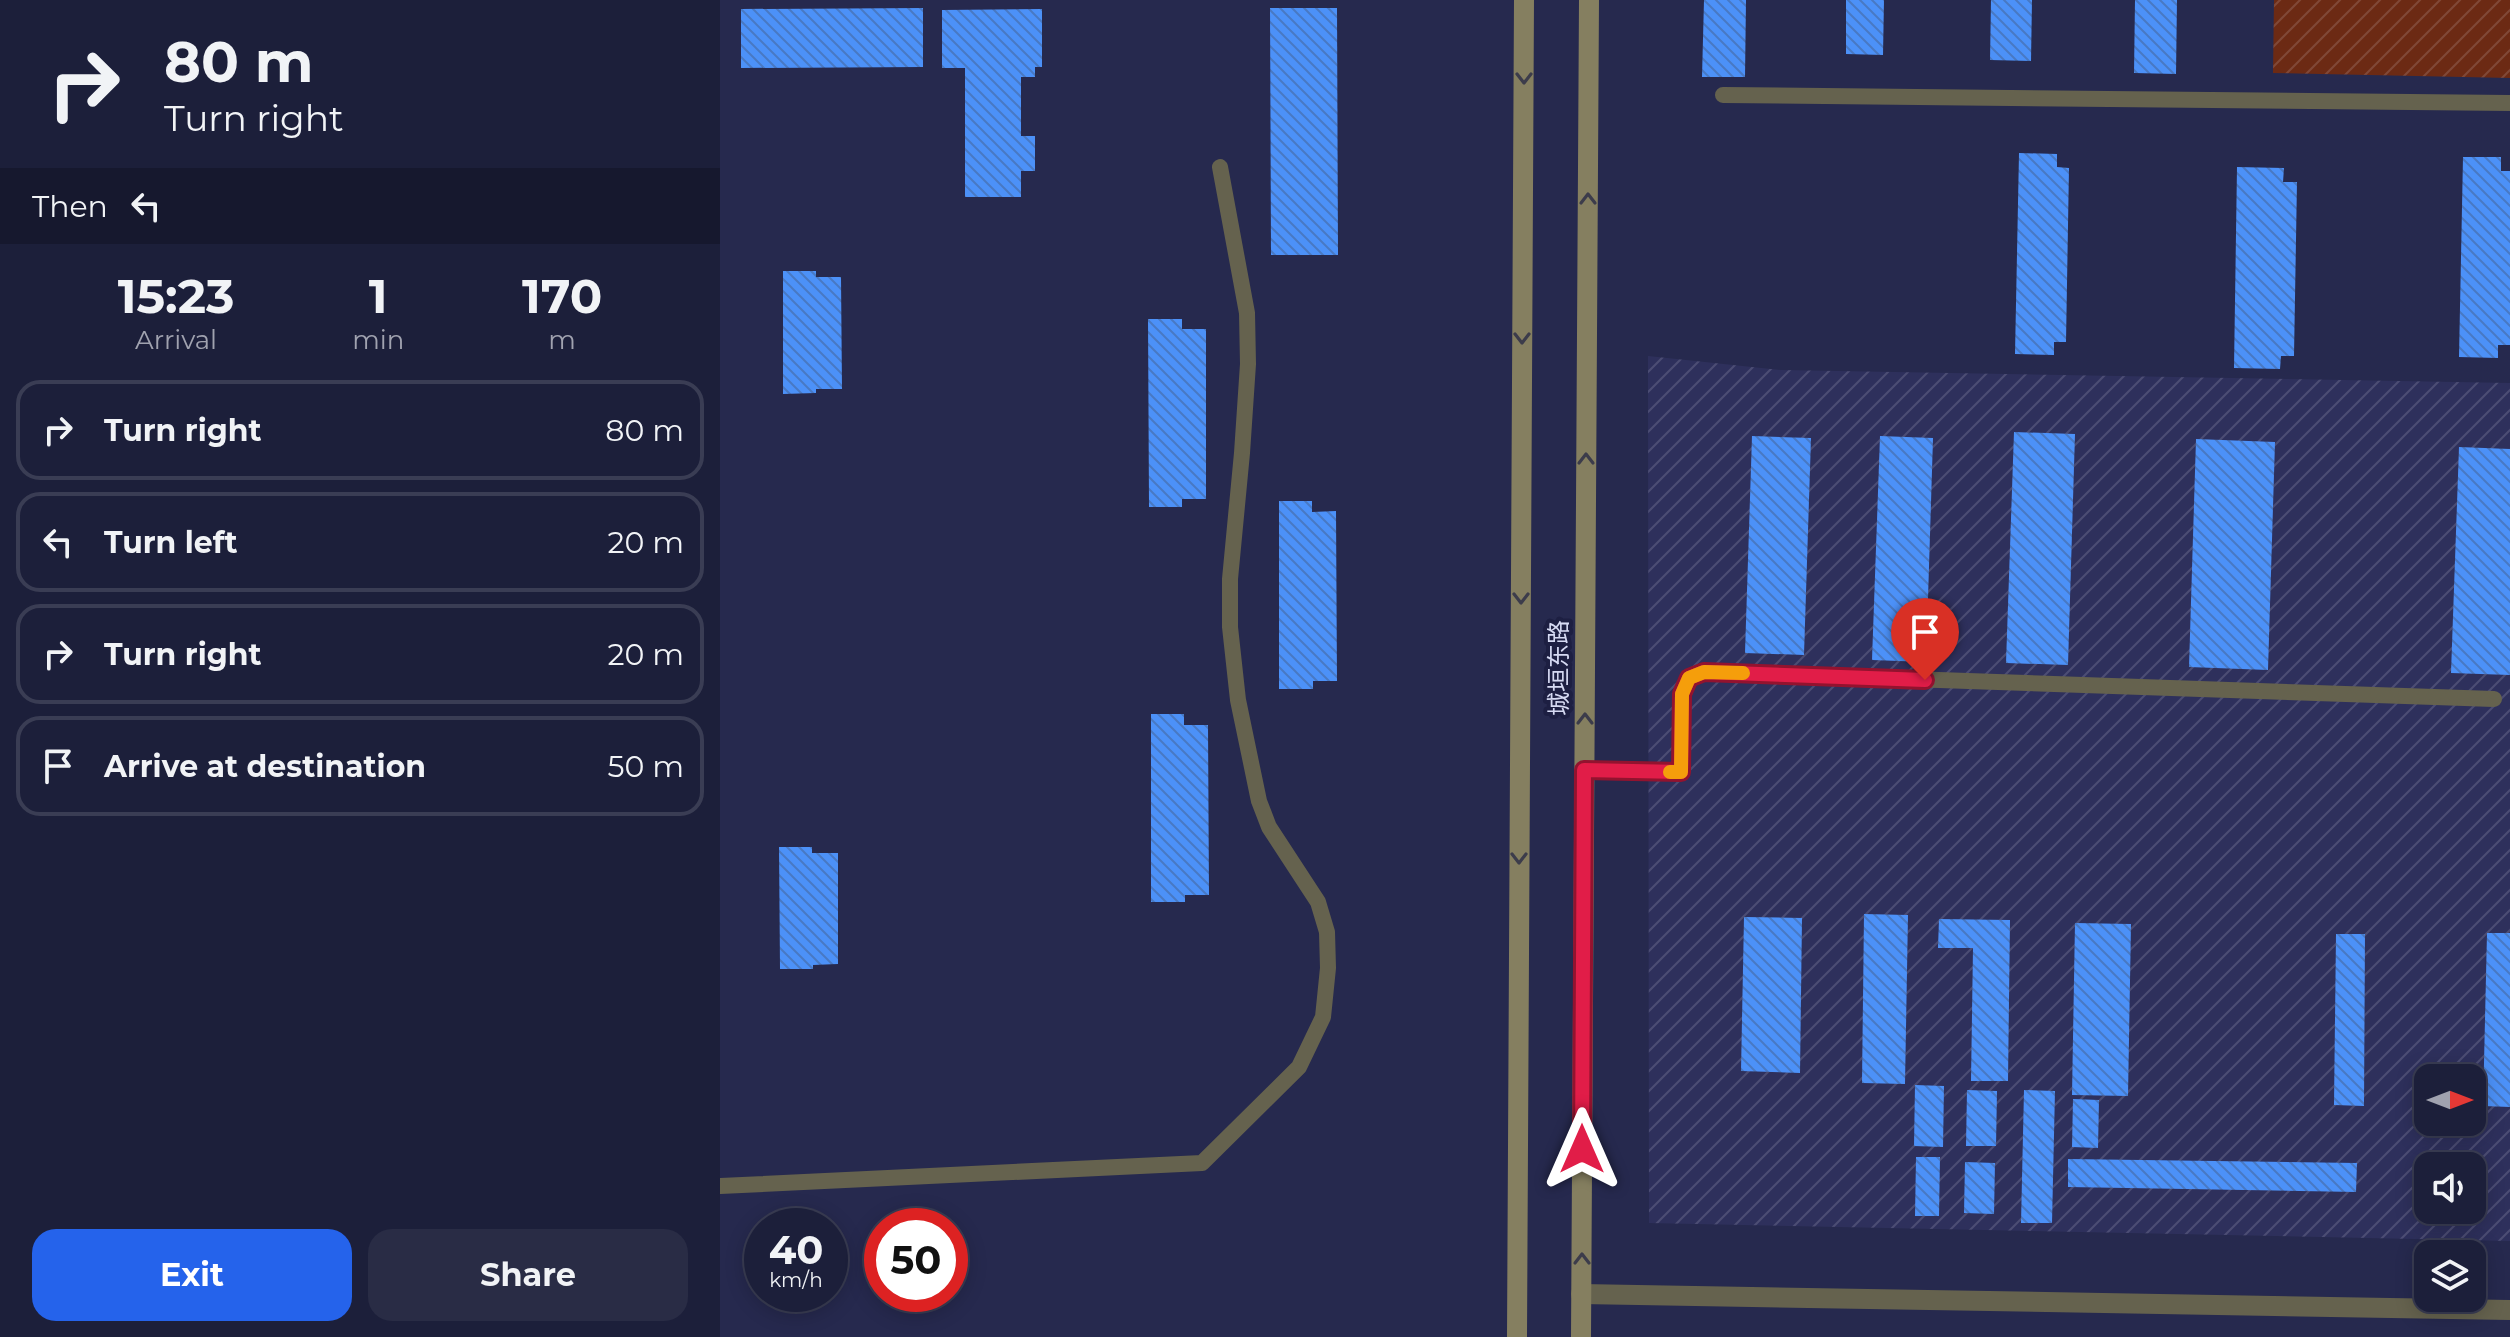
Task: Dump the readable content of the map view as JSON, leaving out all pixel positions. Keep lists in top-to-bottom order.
{
  "streets": {
    "main road": ["城垣东路"]
  },
  "north": "right",
  "page": {
    "turn": ["80 m", "Turn right"],
    "then": "Then",
    "eta": [
      "15:23",
      "Arrival",
      "1",
      "min",
      "170",
      "m"
    ],
    "list": [
      {
        "name": "Turn right",
        "value": "80 m"
      },
      {
        "name": "Turn left",
        "value": "20 m"
      },
      {
        "name": "Turn right",
        "value": "20 m"
      },
      {
        "name": "Arrive at destination",
        "value": "50 m"
      }
    ],
    "speed": "40 km/h",
    "limit": "50",
    "buttons": ["Exit", "Share"]
  }
}
